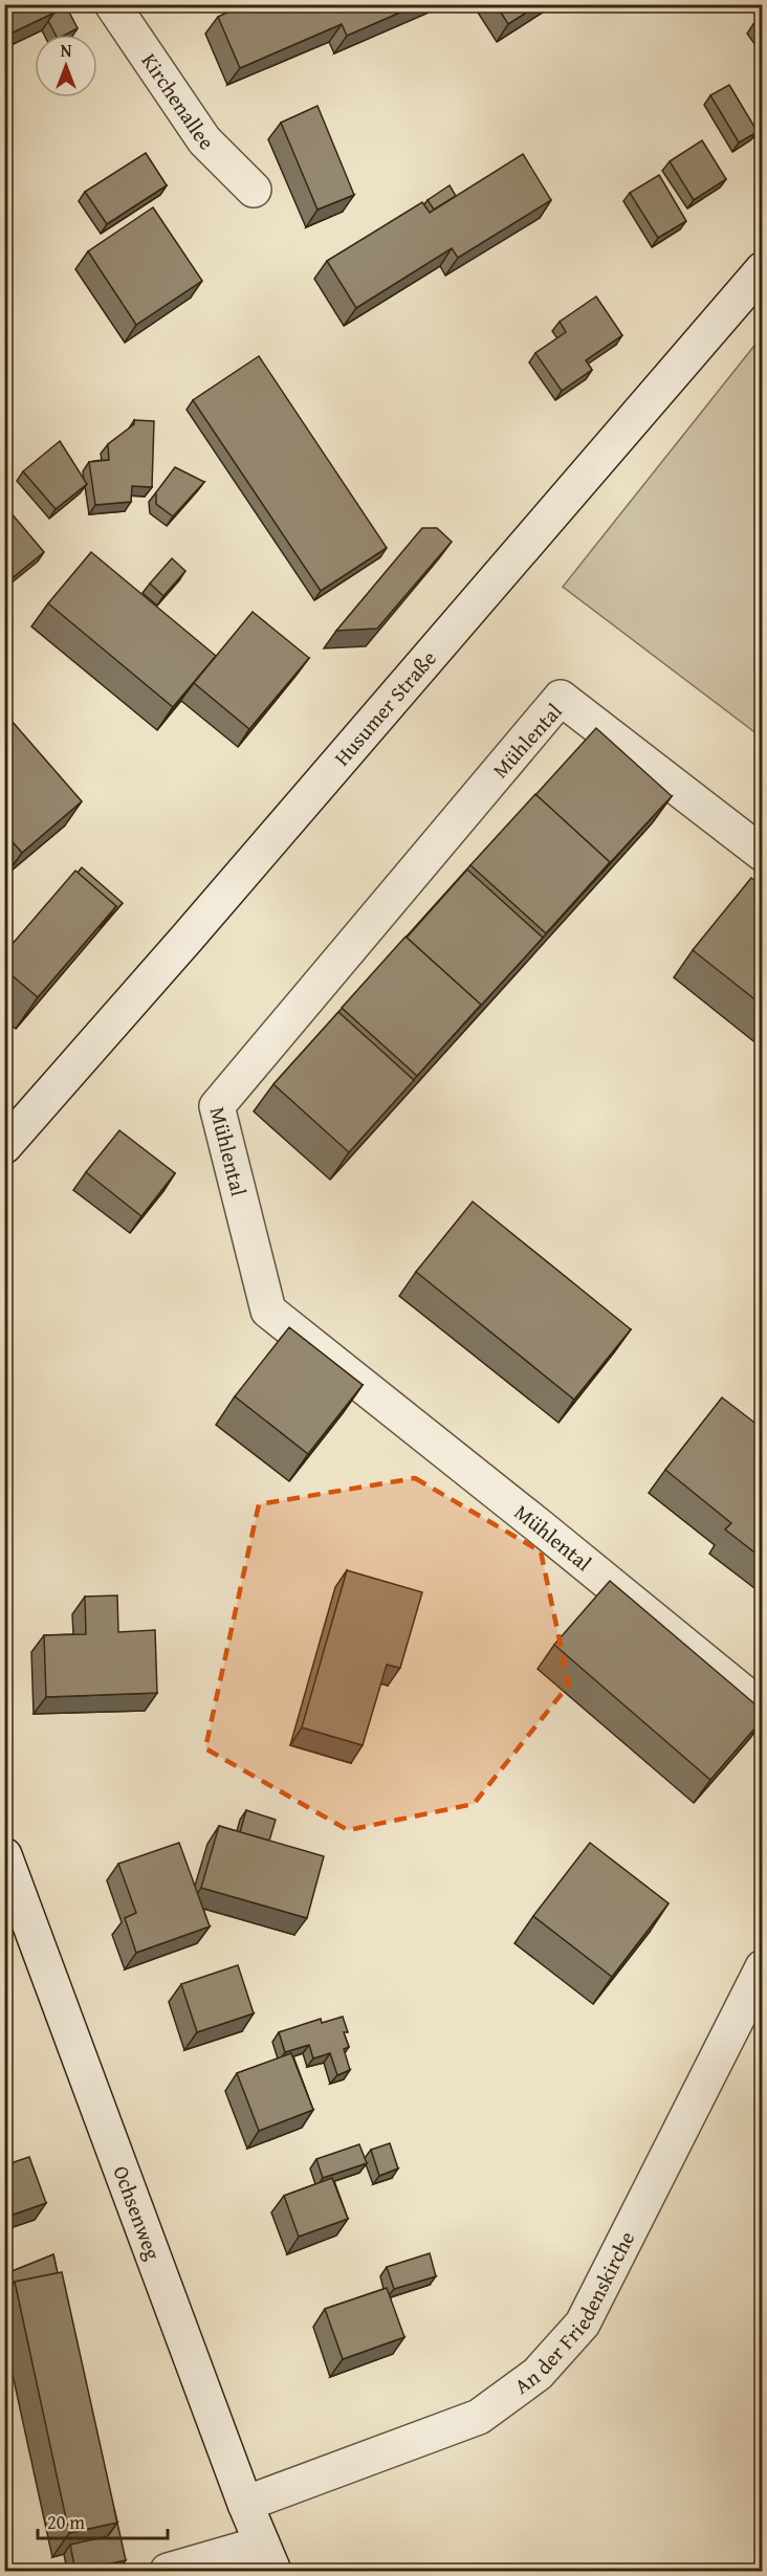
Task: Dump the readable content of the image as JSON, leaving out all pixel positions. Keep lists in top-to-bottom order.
{
  "streets": {
    "street": [
      "Kirchenallee",
      "Husumer Straße",
      "Mühlental",
      "Ochsenweg",
      "An der Friedenskirche"
    ]
  },
  "crossings": [
    ["Ochsenweg", "An der Friedenskirche"]
  ],
  "scale_bar": "20 m",
  "north": "top"
}
